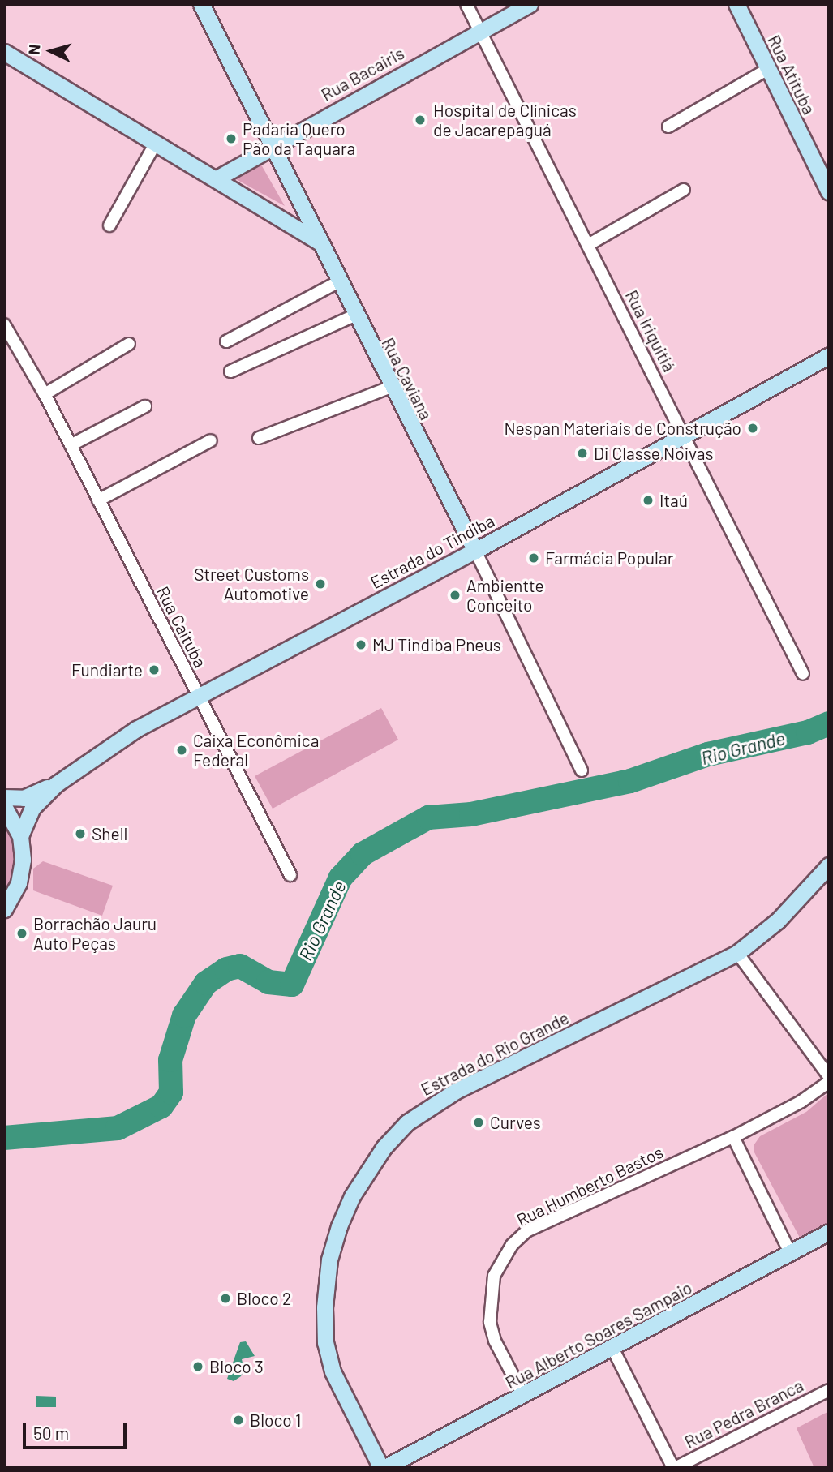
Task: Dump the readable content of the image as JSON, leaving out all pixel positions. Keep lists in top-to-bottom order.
{
  "streets": {
    "street": [
      "Rua Bacairis",
      "Rua Atituba",
      "Rua Iriquitiá",
      "Rua Caviana",
      "Estrada do Tindiba",
      "Rua Caituba",
      "Estrada do Rio Grande",
      "Rua Humberto Bastos",
      "Rua Alberto Soares Sampaio",
      "Rua Pedra Branca"
    ]
  },
  "crossings": [
    ["Rua Bacairis", "Rua Iriquitiá"],
    ["Rua Bacairis", "Rua Caviana"],
    ["Rua Iriquitiá", "Estrada do Tindiba"],
    ["Rua Caviana", "Estrada do Tindiba"],
    ["Estrada do Tindiba", "Rua Caituba"],
    ["Estrada do Rio Grande", "Rua Alberto Soares Sampaio"],
    ["Rua Humberto Bastos", "Rua Alberto Soares Sampaio"]
  ],
  "water": ["Rio Grande"],
  "places": [
    "Hospital de Clínicas de Jacarepaguá",
    "Padaria Quero Pão da Taquara",
    "Nespan Materiais de Construção",
    "Di Classe Noivas",
    "Itaú",
    "Farmácia Popular",
    "Street Customs Automotive",
    "Ambientte Conceito",
    "MJ Tindiba Pneus",
    "Fundiarte",
    "Caixa Econômica Federal",
    "Shell",
    "Borrachão Jauru Auto Peças",
    "Curves",
    "Bloco 2",
    "Bloco 3",
    "Bloco 1"
  ],
  "scale_bar": "50 m",
  "north": "left"
}
